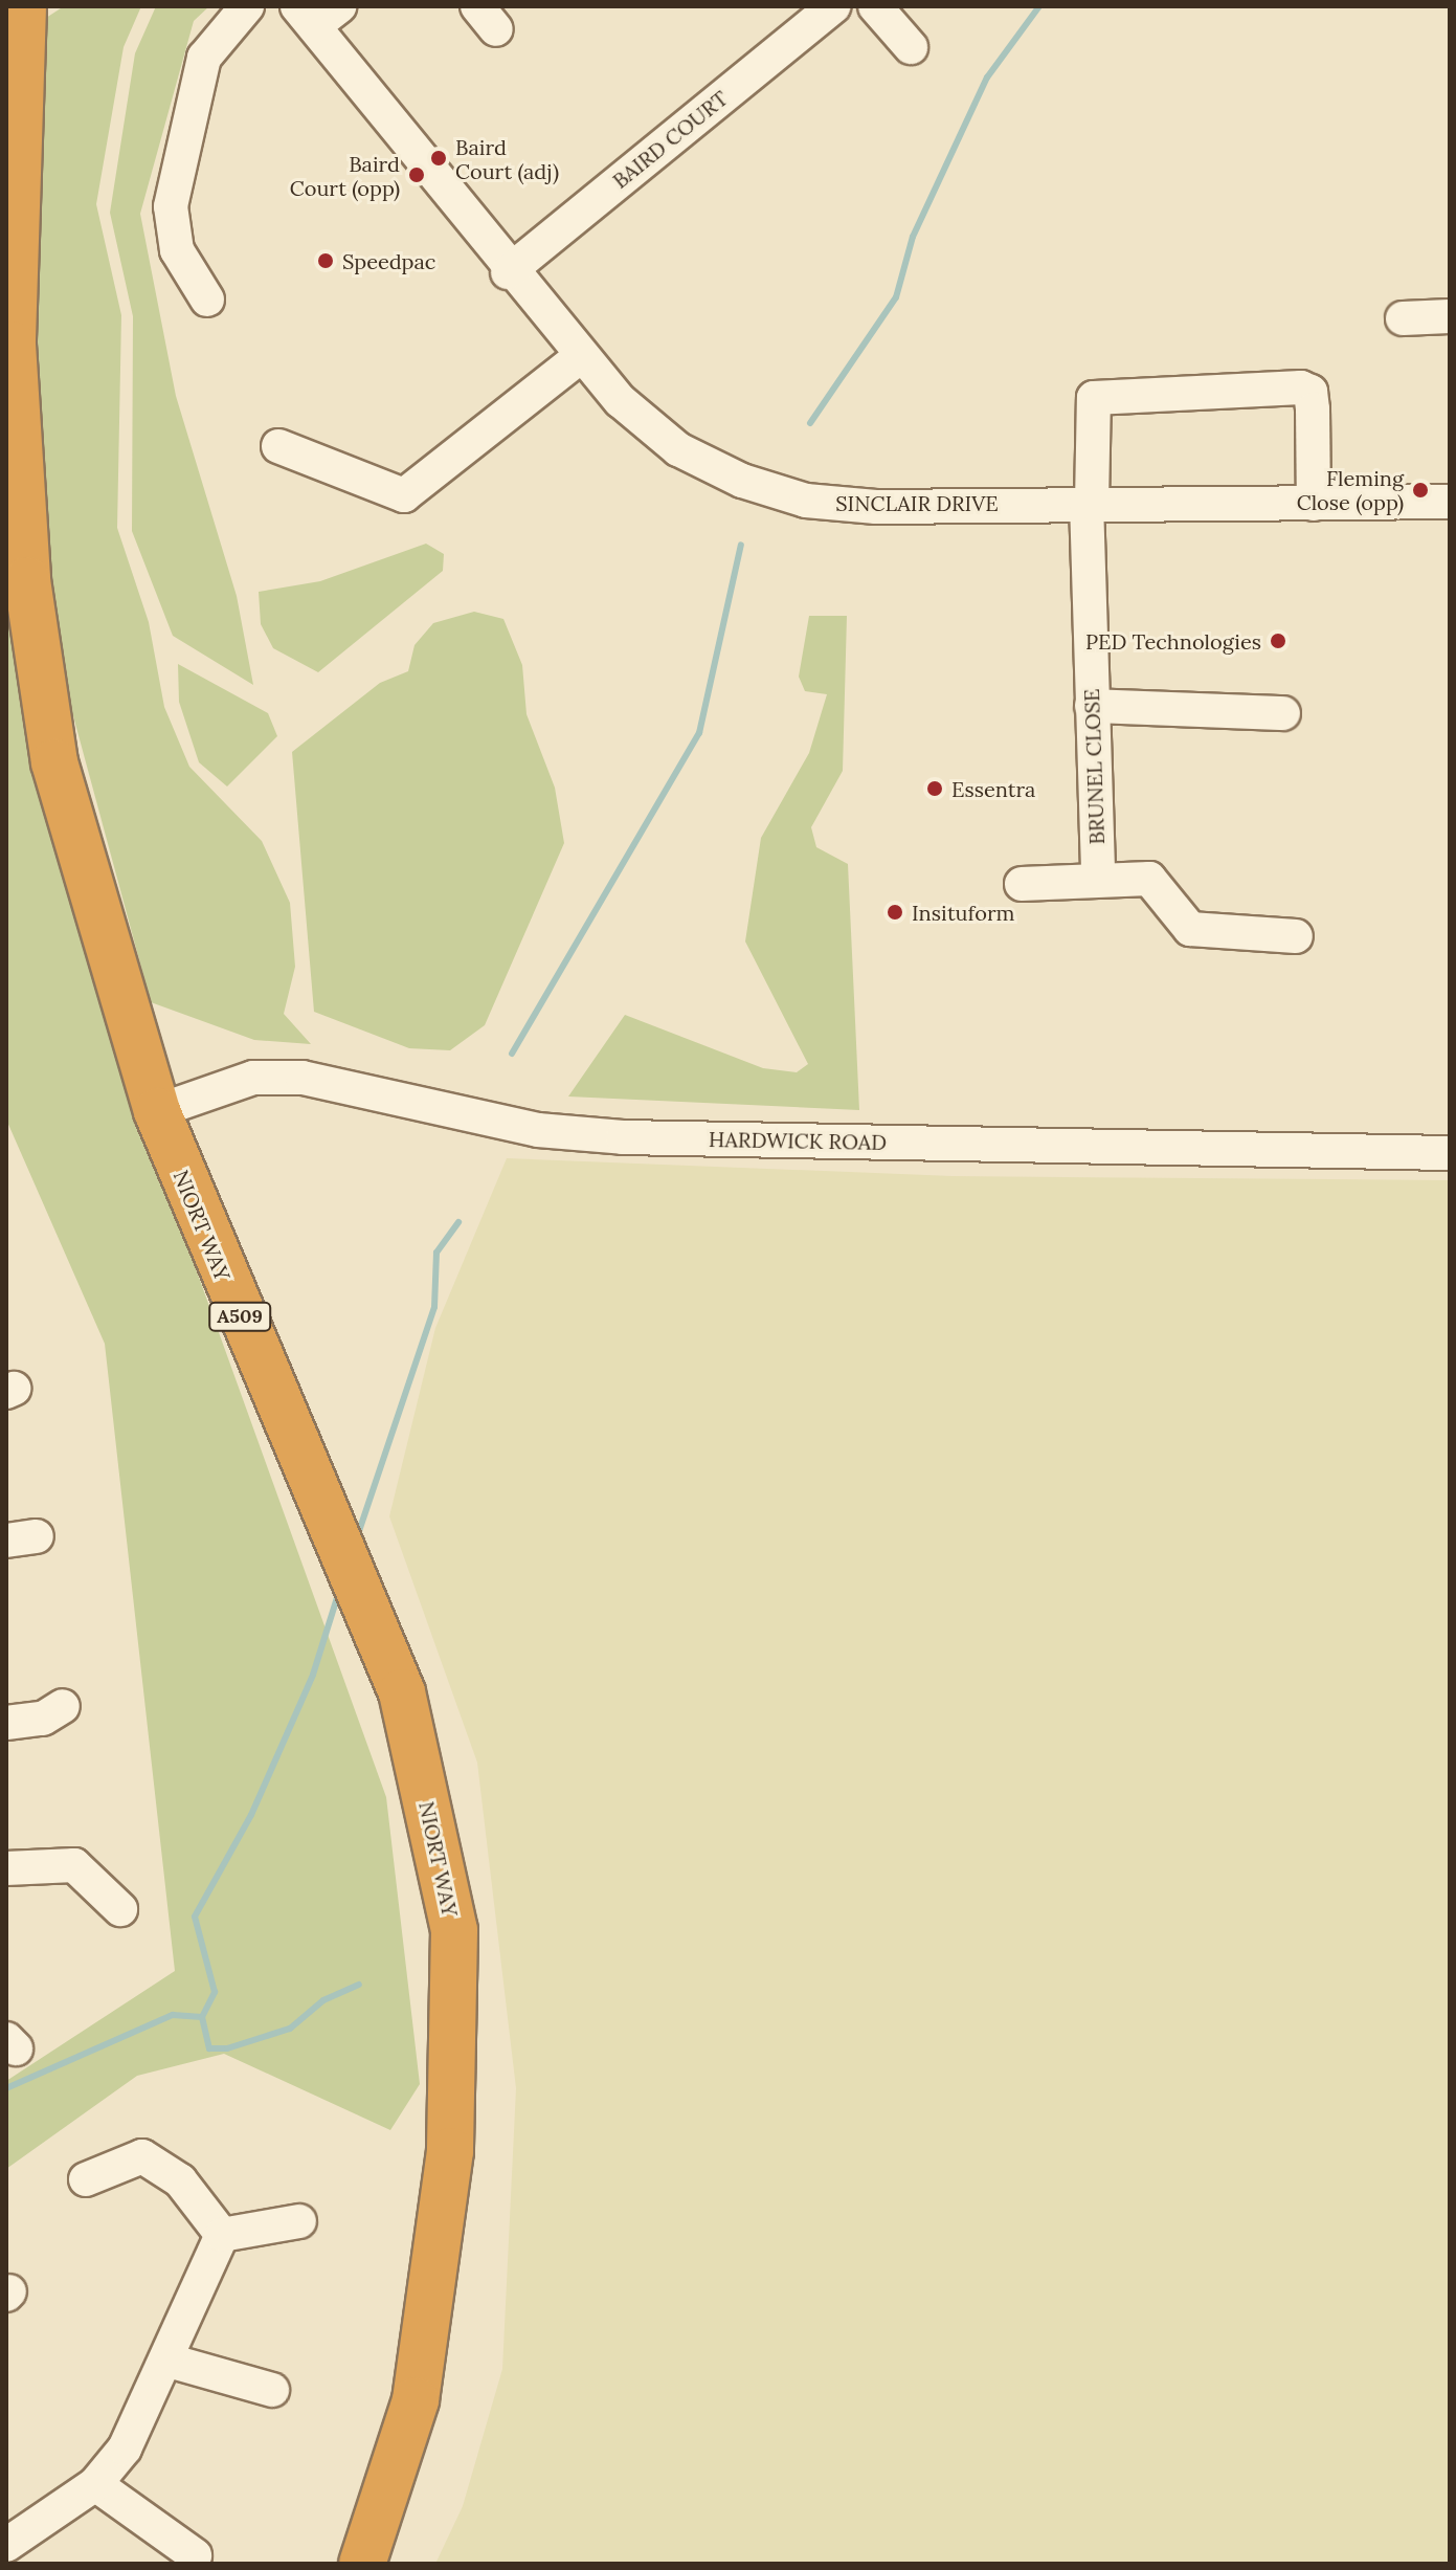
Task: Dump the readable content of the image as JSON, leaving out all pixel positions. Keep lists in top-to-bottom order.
{
  "streets": {
    "highway": ["NIORT WAY", "A509"],
    "street": [
      "BAIRD COURT",
      "SINCLAIR DRIVE",
      "BRUNEL CLOSE",
      "HARDWICK ROAD"
    ]
  },
  "crossings": [
    ["BAIRD COURT", "SINCLAIR DRIVE"],
    ["SINCLAIR DRIVE", "BRUNEL CLOSE"],
    ["HARDWICK ROAD", "NIORT WAY"]
  ],
  "places": [
    "Baird Court (adj)",
    "Baird Court (opp)",
    "Speedpac",
    "Fleming Close (opp)",
    "PED Technologies",
    "Essentra",
    "Insituform"
  ]
}
